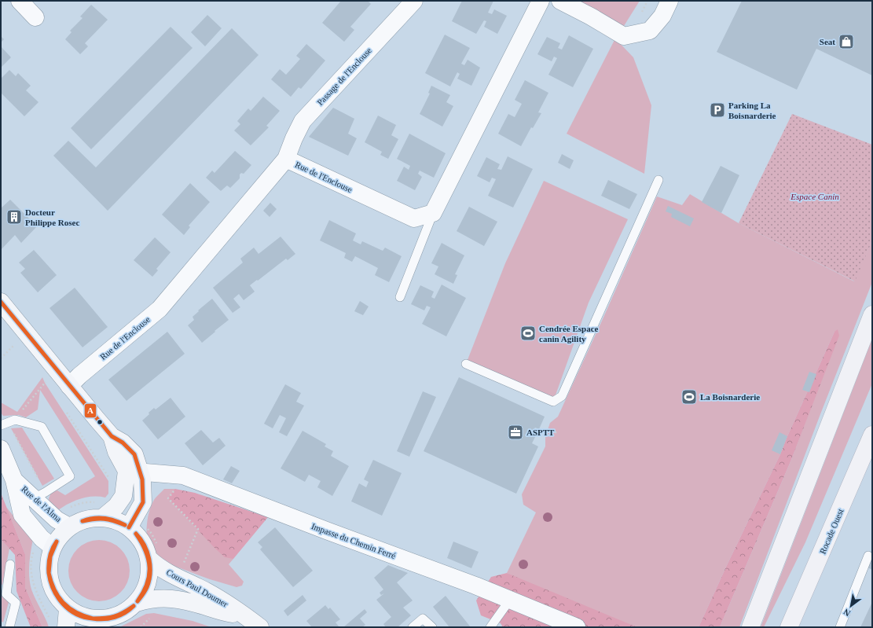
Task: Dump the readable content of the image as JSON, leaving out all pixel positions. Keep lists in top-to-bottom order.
{
  "streets": {
    "main road": ["Rocade Ouest"],
    "street": [
      "Passage de l'Enclouse",
      "Rue de l'Enclouse",
      "Rue de l'Alma",
      "Impasse du Chemin Ferré",
      "Cours Paul Doumer"
    ]
  },
  "crossings": [
    ["Passage de l'Enclouse", "Rue de l'Enclouse"],
    ["Rue de l'Alma", "Cours Paul Doumer"]
  ],
  "parks": ["Espace Canin"],
  "places": {
    "shop": ["Seat"],
    "parking": ["Parking La Boisnarderie"],
    "building": ["Docteur Philippe Rosec"],
    "sports": ["Cendrée Espace canin Agility", "La Boisnarderie"],
    "office": ["ASPTT"]
  },
  "lines": ["transit line A"],
  "north": "bottom left"
}
